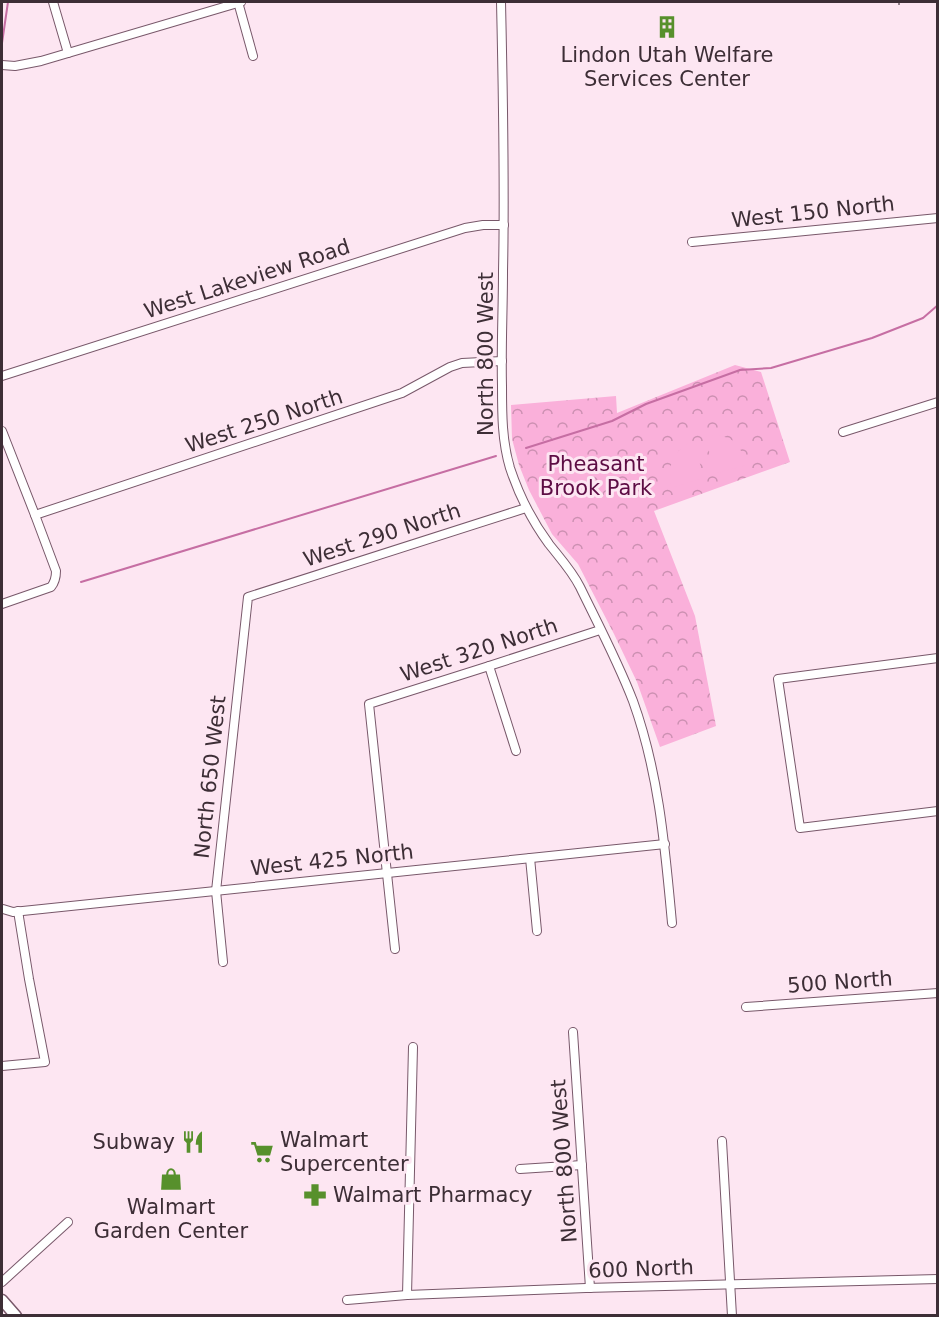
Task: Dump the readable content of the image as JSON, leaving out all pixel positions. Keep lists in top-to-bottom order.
{
  "streets": {
    "street": [
      "West 150 North",
      "West Lakeview Road",
      "North 800 West",
      "West 250 North",
      "West 290 North",
      "West 320 North",
      "North 650 West",
      "West 425 North",
      "500 North",
      "600 North"
    ]
  },
  "crossings": [
    ["West Lakeview Road", "North 800 West"],
    ["North 800 West", "West 250 North"],
    ["North 800 West", "West 290 North"],
    ["North 800 West", "West 320 North"],
    ["North 800 West", "West 425 North"],
    ["North 800 West", "600 North"],
    ["West 290 North", "North 650 West"],
    ["West 320 North", "West 425 North"],
    ["North 650 West", "West 425 North"]
  ],
  "parks": ["Pheasant Brook Park"],
  "places": {
    "building": ["Lindon Utah Welfare Services Center"],
    "restaurant": ["Subway"],
    "supermarket": ["Walmart Supercenter"],
    "shop": ["Walmart Garden Center"],
    "pharmacy": ["Walmart Pharmacy"]
  }
}
